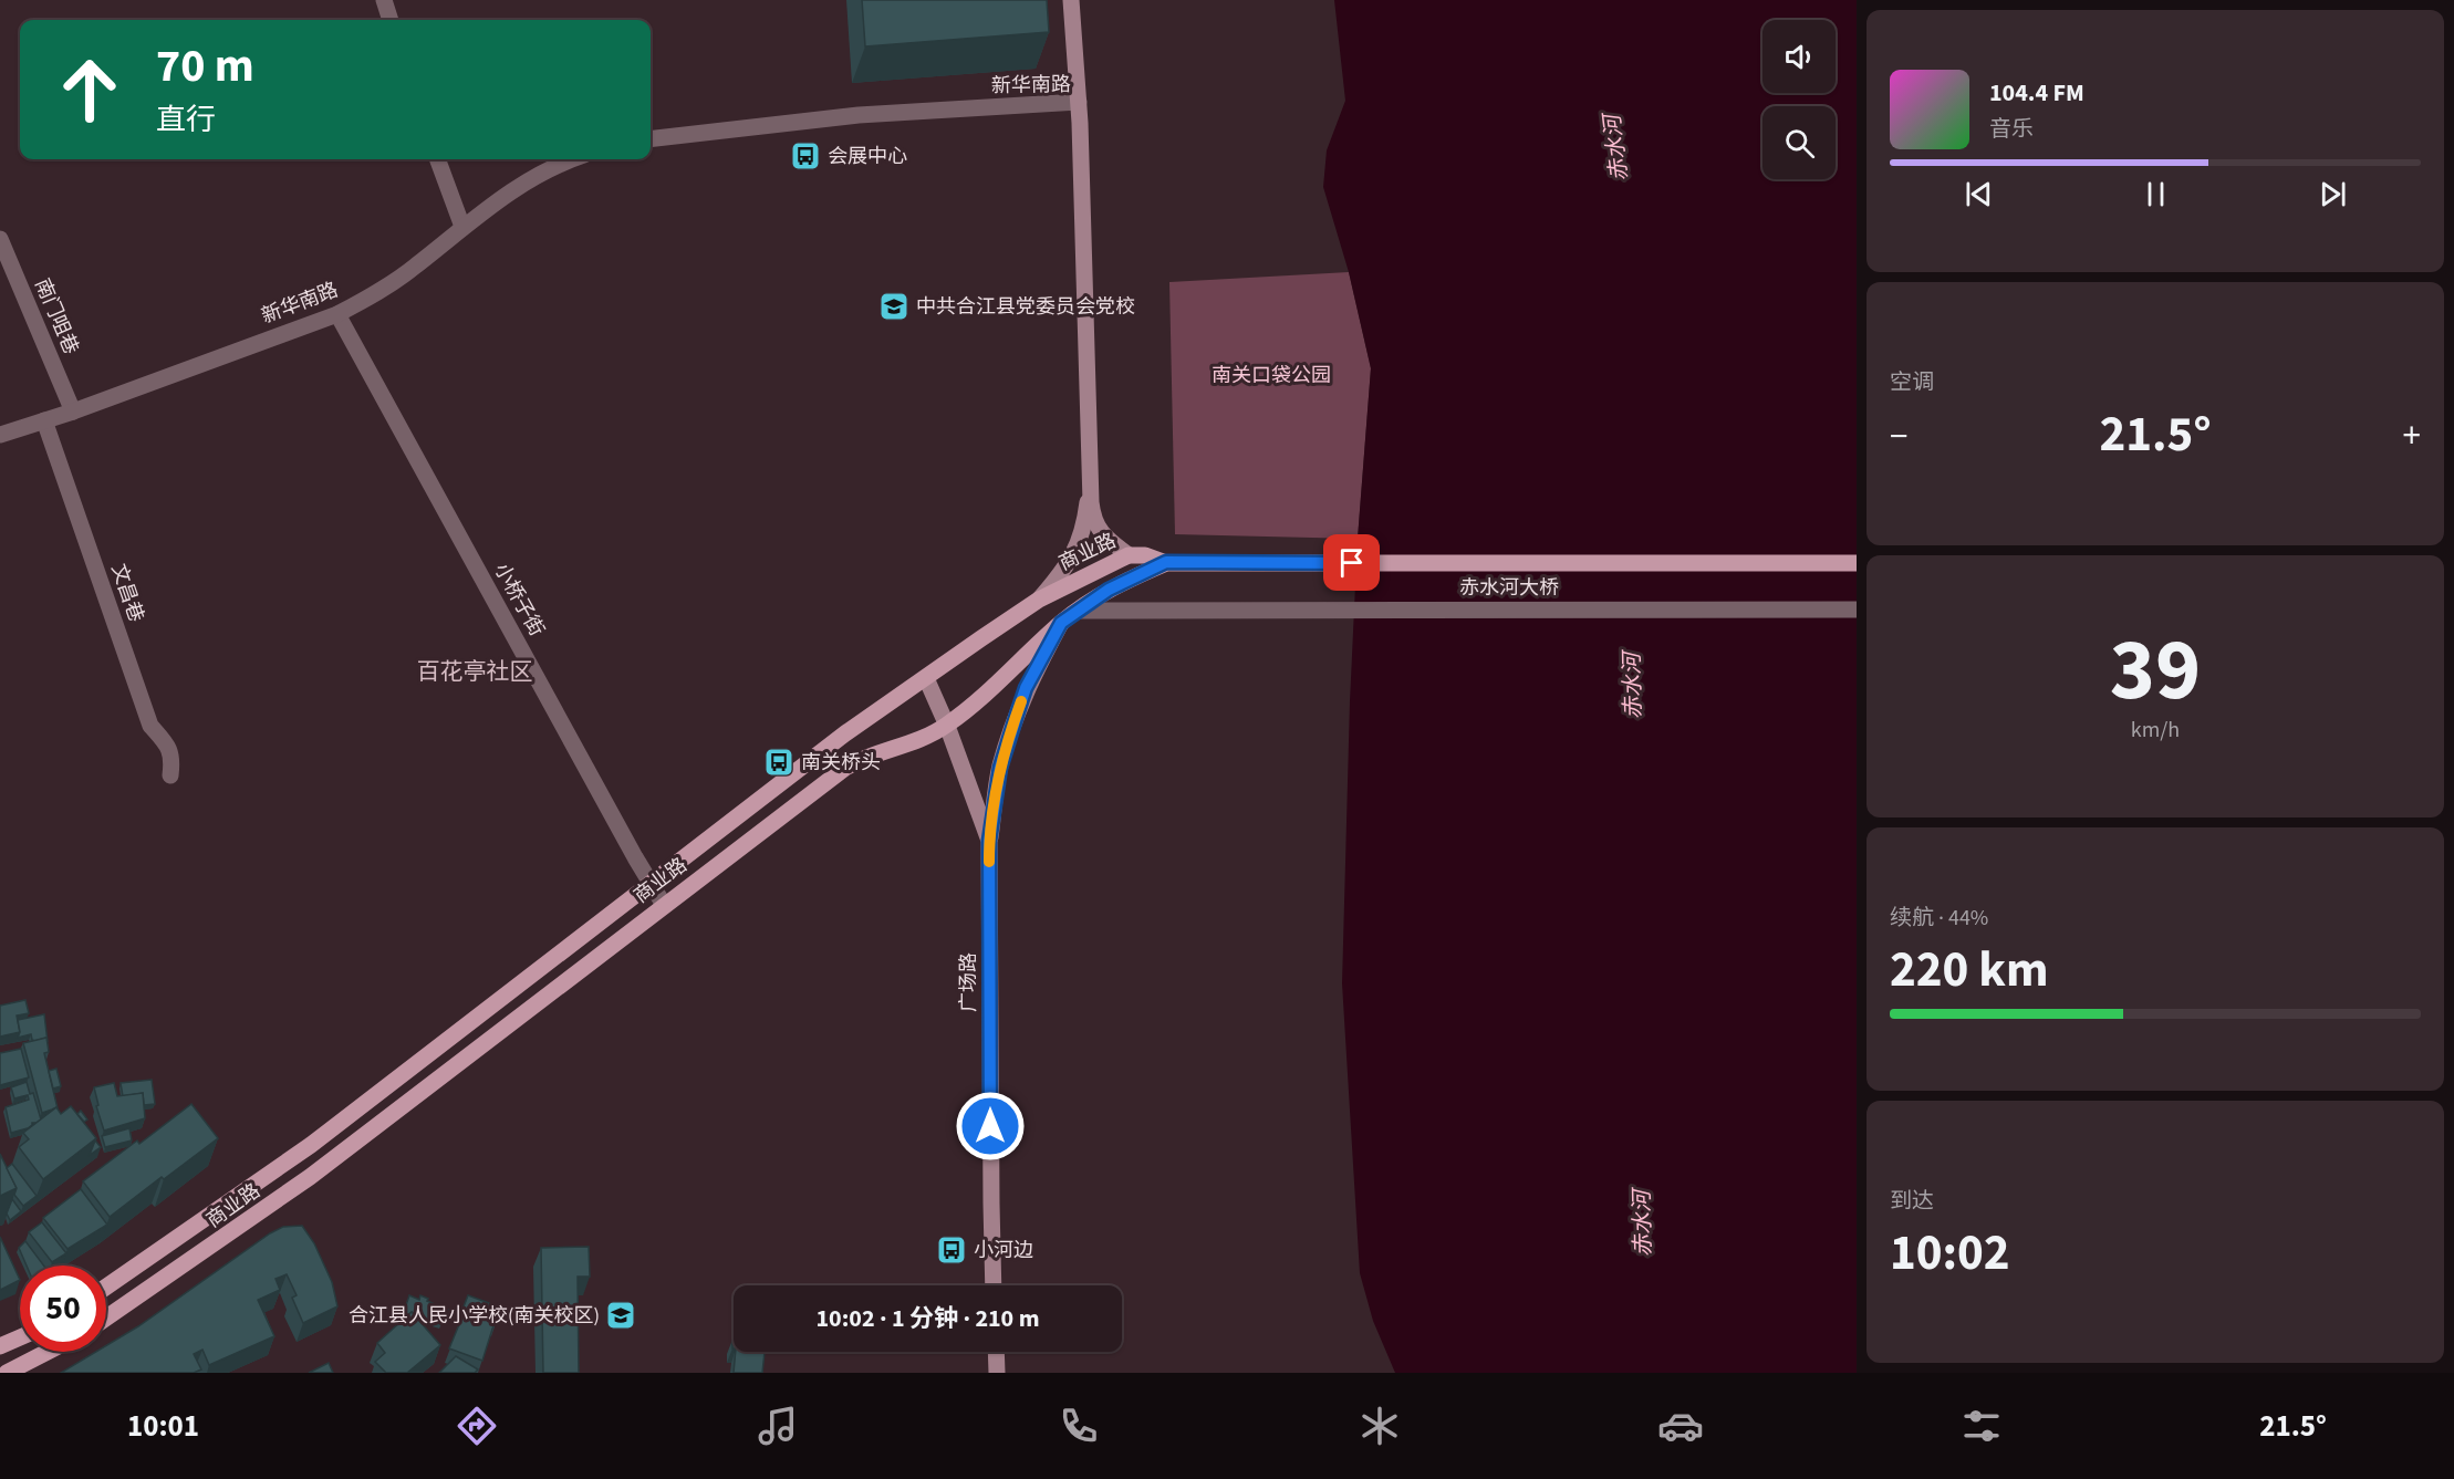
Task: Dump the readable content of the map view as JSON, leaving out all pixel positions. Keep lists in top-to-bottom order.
{
  "streets": {
    "main road": [
      "新华南路",
      "商业路",
      "赤水河大桥",
      "广场路"
    ],
    "street": ["南门咀巷", "文昌巷", "小桥子街"]
  },
  "crossings": [
    ["新华南路", "南门咀巷"],
    ["新华南路", "文昌巷"],
    ["新华南路", "小桥子街"],
    ["商业路", "赤水河大桥"],
    ["商业路", "小桥子街"],
    ["商业路", "广场路"]
  ],
  "districts": ["百花亭社区"],
  "water": ["赤水河"],
  "parks": ["南关口袋公园"],
  "places": {
    "bus stop": ["会展中心", "南关桥头", "小河边"],
    "school or university": ["中共合江县党委员会党校", "合江县人民小学校(南关校区)"]
  },
  "page": {
    "turn": ["70 m", "直行"],
    "song": ["104.4 FM", "音乐"],
    "tile": [
      "空调",
      ["39", "km/h"],
      ["续航 · 44%", "220 km"],
      ["到达", "10:02"]
    ],
    "heat": ["−", "21.5°", "+"],
    "limit": "50",
    "trip": "10:02 · 1 分钟 · 210 m",
    "tabs": ["10:01", "21.5°"]
  }
}
